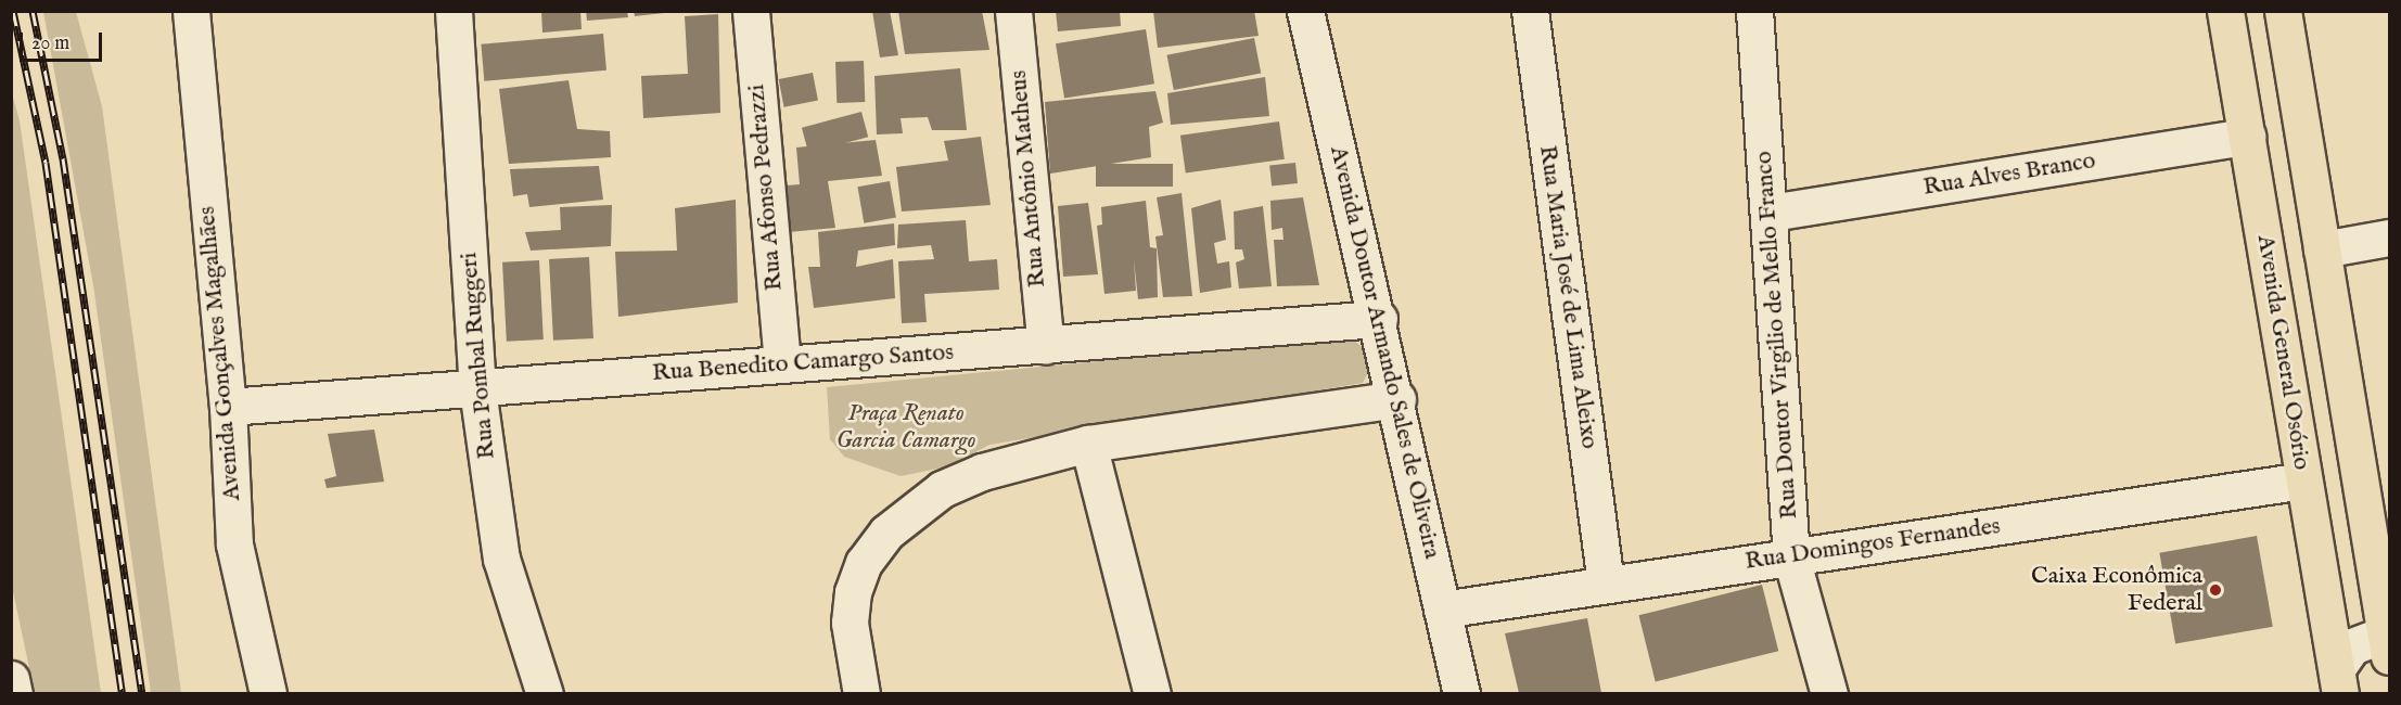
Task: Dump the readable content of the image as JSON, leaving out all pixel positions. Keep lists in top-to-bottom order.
{
  "streets": {
    "main road": ["Avenida General Osório"],
    "street": [
      "Rua Alves Branco",
      "Rua Antônio Matheus",
      "Rua Afonso Pedrazzi",
      "Rua Maria José de Lima Aleixo",
      "Rua Doutor Virgilio de Mello Franco",
      "Avenida Doutor Armando Sales de Oliveira",
      "Avenida Gonçalves Magalhães",
      "Rua Pombal Ruggeri",
      "Rua Benedito Camargo Santos",
      "Rua Domingos Fernandes"
    ]
  },
  "crossings": [
    ["Rua Alves Branco", "Rua Doutor Virgilio de Mello Franco"],
    ["Rua Alves Branco", "Avenida General Osório"],
    ["Rua Antônio Matheus", "Rua Benedito Camargo Santos"],
    ["Rua Afonso Pedrazzi", "Rua Benedito Camargo Santos"],
    ["Rua Maria José de Lima Aleixo", "Rua Domingos Fernandes"],
    ["Rua Doutor Virgilio de Mello Franco", "Rua Domingos Fernandes"],
    ["Avenida Doutor Armando Sales de Oliveira", "Rua Benedito Camargo Santos"],
    ["Avenida Doutor Armando Sales de Oliveira", "Rua Domingos Fernandes"],
    ["Avenida General Osório", "Rua Domingos Fernandes"],
    ["Avenida Gonçalves Magalhães", "Rua Benedito Camargo Santos"],
    ["Rua Pombal Ruggeri", "Rua Benedito Camargo Santos"]
  ],
  "parks": ["Praça Renato Garcia Camargo"],
  "places": ["Caixa Econômica Federal"],
  "scale_bar": "20 m"
}
